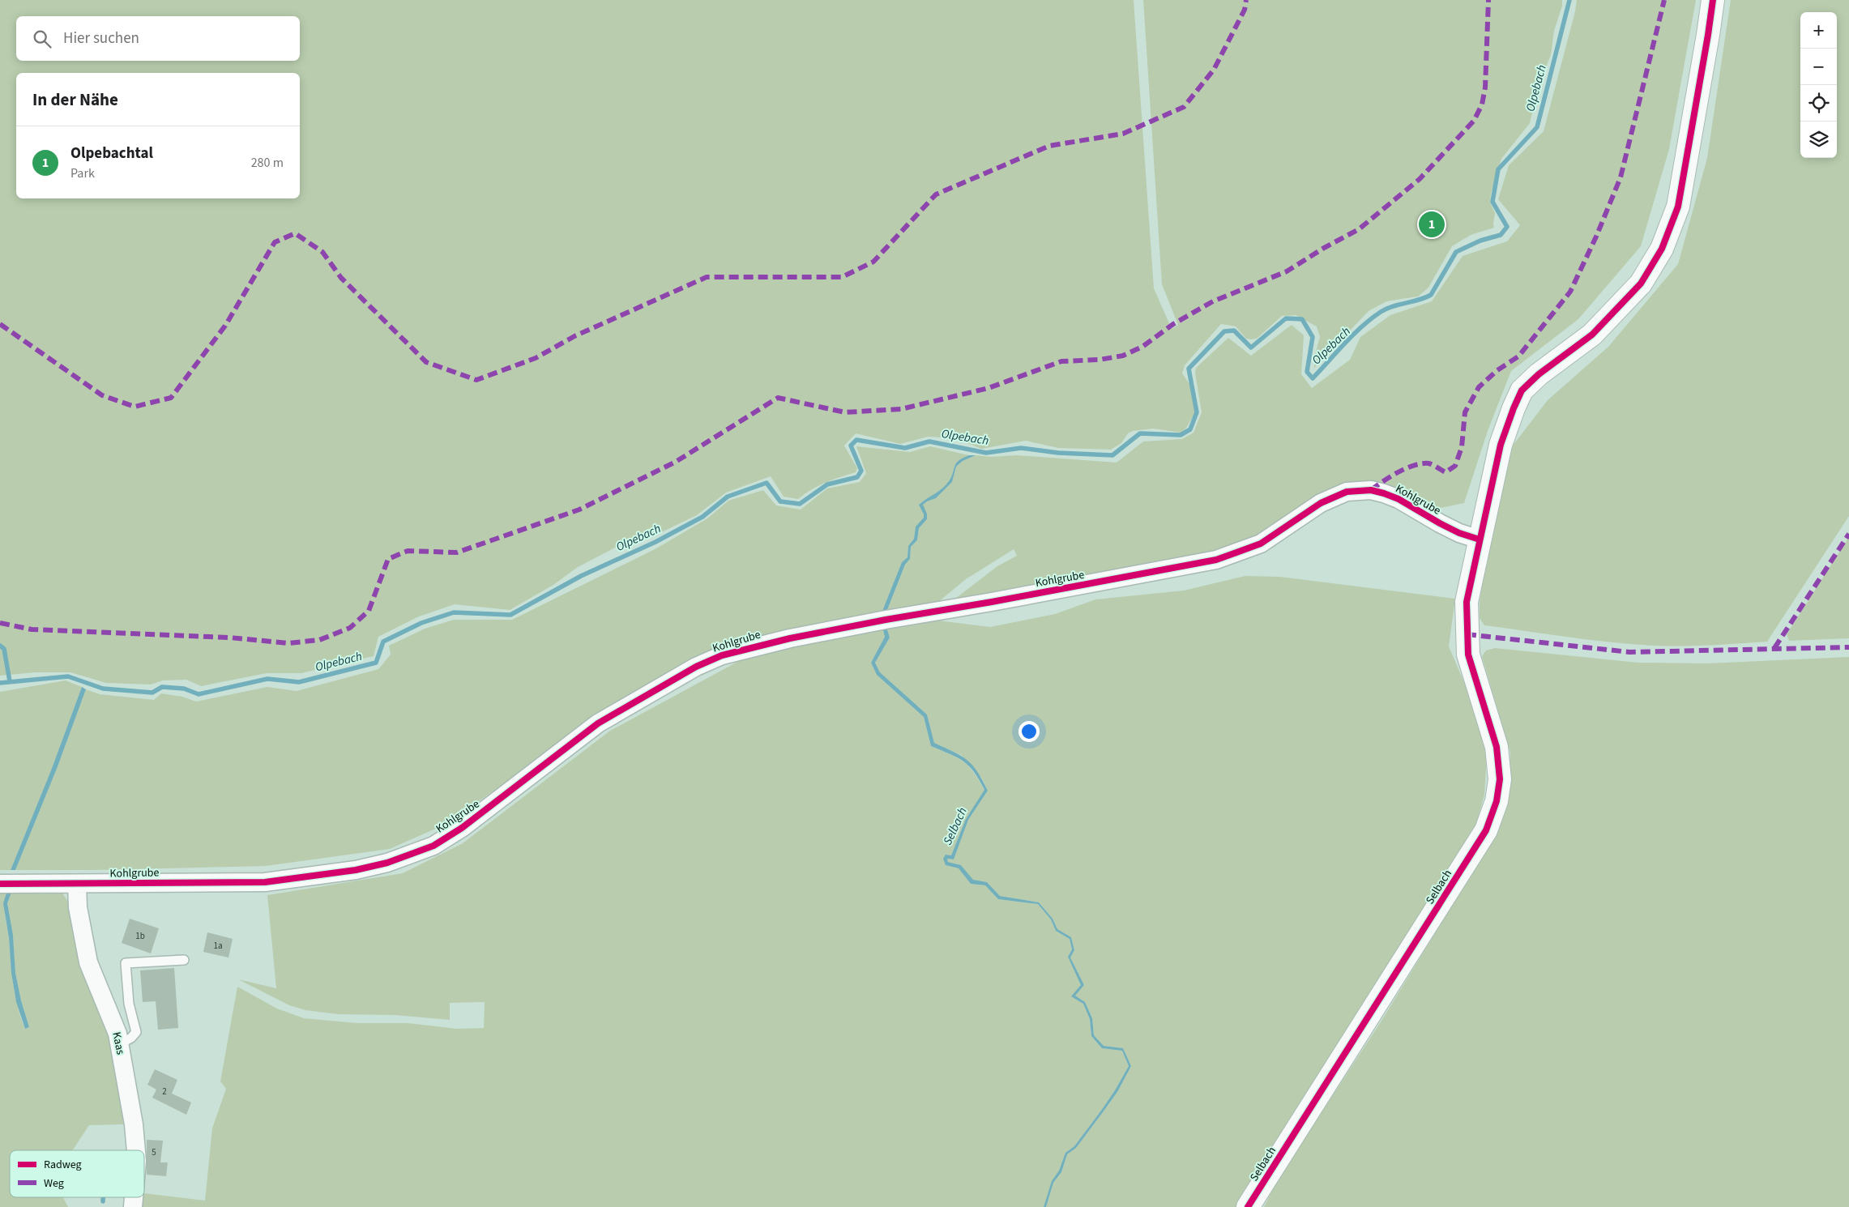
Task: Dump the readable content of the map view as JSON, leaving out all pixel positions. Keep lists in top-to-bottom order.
{
  "streets": {
    "street": ["Kohlgrube", "Selbach", "Kaas"]
  },
  "crossings": [
    ["Kohlgrube", "Selbach"],
    ["Kohlgrube", "Kaas"]
  ],
  "water": ["Olpebach", "Selbach"],
  "house_numbers": [
    "1b",
    "1a",
    "2",
    "5"
  ],
  "legend": ["Radweg", "Weg"],
  "page": {
    "map_buttons": ["+", "−"],
    "search": "Hier suchen",
    "heading": "In der Nähe",
    "list": [
      {
        "mark": "1",
        "name": "Olpebachtal",
        "note": "Park",
        "value": "280 m"
      }
    ],
    "pins": "1"
  }
}
